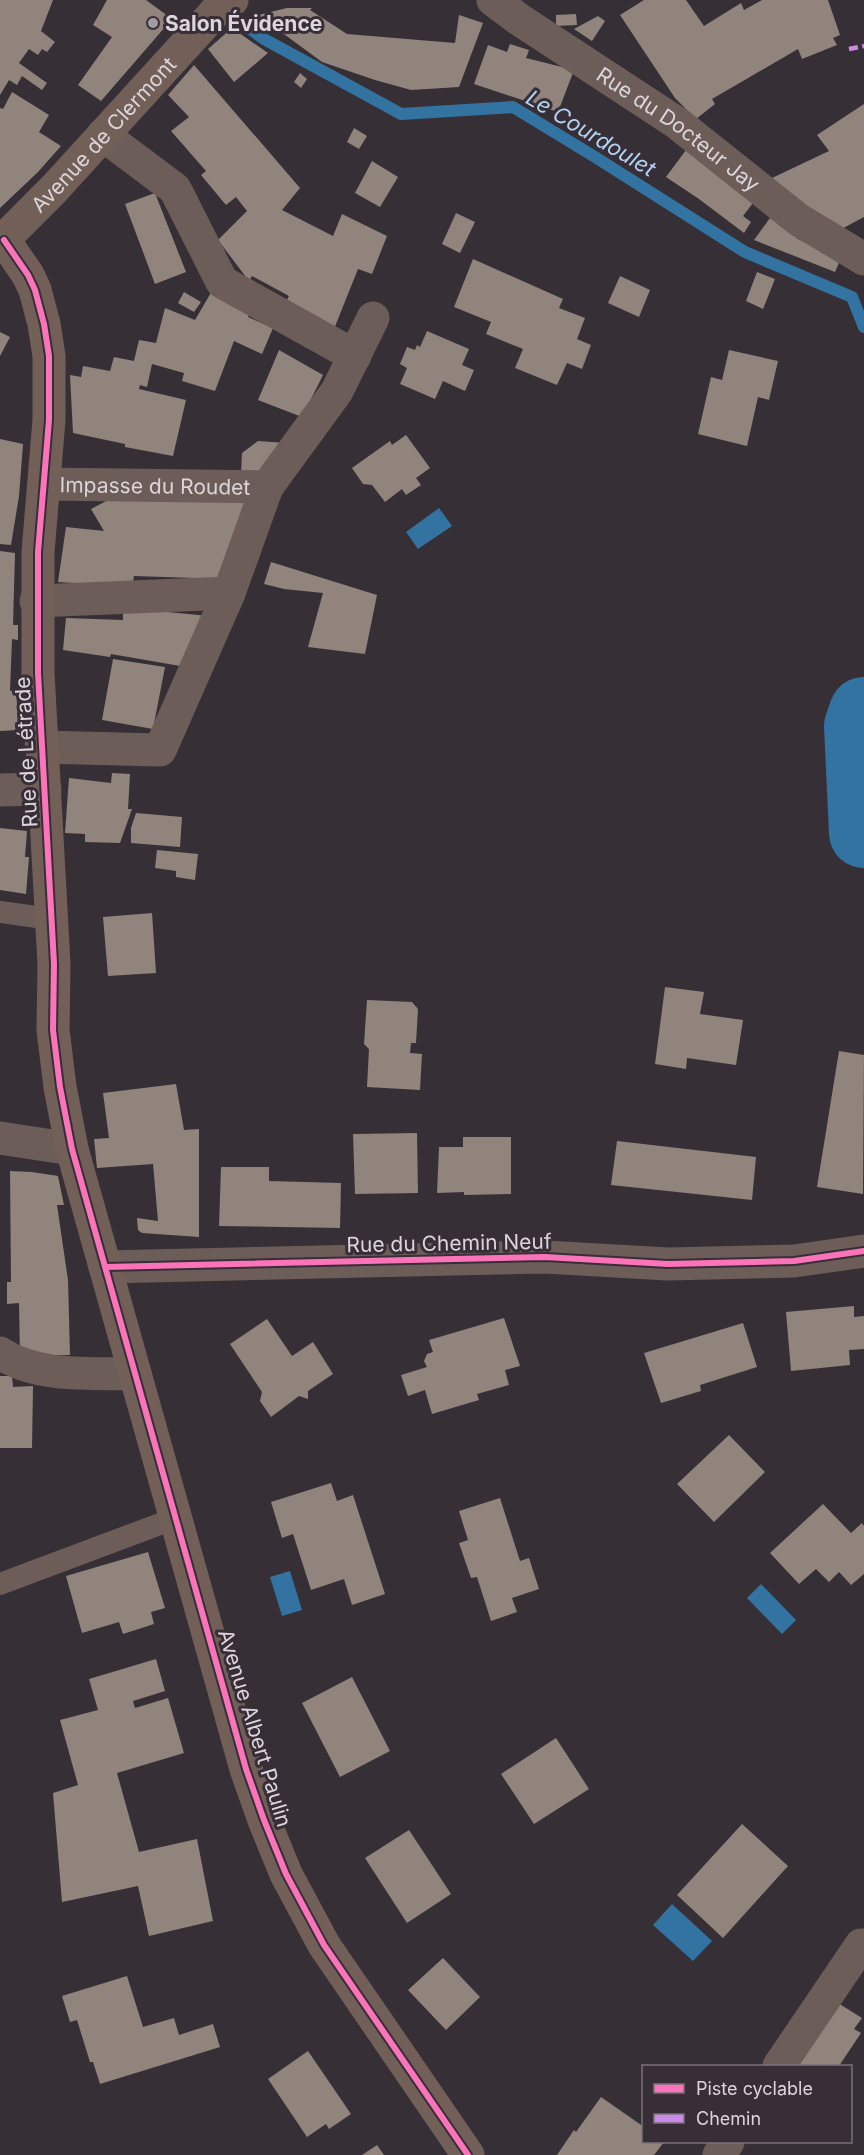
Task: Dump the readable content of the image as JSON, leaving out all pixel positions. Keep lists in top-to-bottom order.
{
  "streets": {
    "street": [
      "Rue du Docteur Jay",
      "Avenue de Clermont",
      "Impasse du Roudet",
      "Rue de Létrade",
      "Rue du Chemin Neuf",
      "Avenue Albert Paulin"
    ]
  },
  "crossings": [
    ["Avenue de Clermont", "Rue de Létrade"],
    ["Impasse du Roudet", "Rue de Létrade"],
    ["Rue de Létrade", "Rue du Chemin Neuf"],
    ["Rue de Létrade", "Avenue Albert Paulin"],
    ["Rue du Chemin Neuf", "Avenue Albert Paulin"]
  ],
  "water": ["Le Courdoulet"],
  "places": ["Salon Évidence"],
  "legend": ["Piste cyclable", "Chemin"]
}
